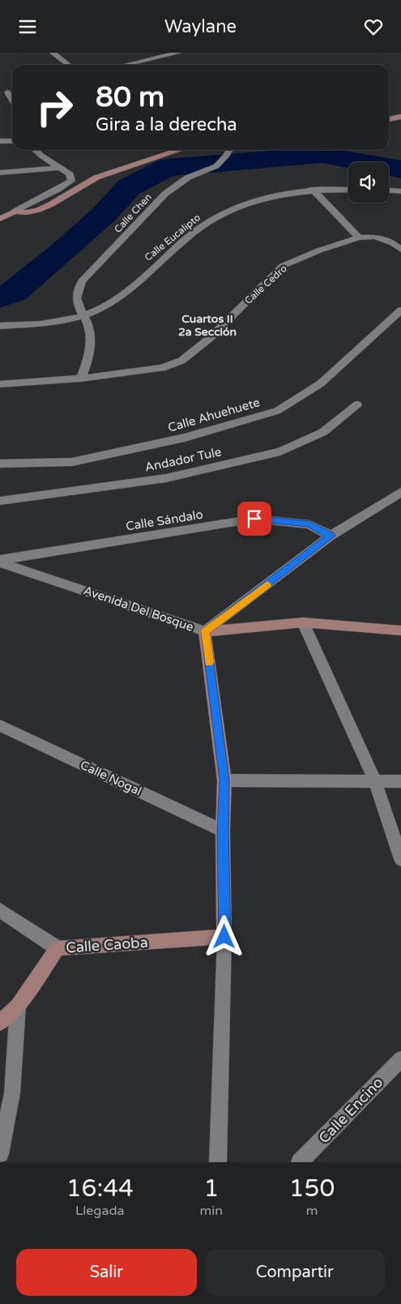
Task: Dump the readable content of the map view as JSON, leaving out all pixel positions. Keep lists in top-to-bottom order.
{
  "streets": {
    "street": [
      "Calle Chen",
      "Calle Eucalipto",
      "Calle Cedro",
      "Calle Ahuehuete",
      "Andador Tule",
      "Calle Sándalo",
      "Avenida Del Bosque",
      "Calle Nogal",
      "Calle Caoba",
      "Calle Encino"
    ]
  },
  "crossings": [
    ["Calle Chen", "Calle Eucalipto"],
    ["Calle Chen", "Calle Cedro"],
    ["Calle Sándalo", "Avenida Del Bosque"]
  ],
  "districts": ["Cuartos II 2a Sección"],
  "page": {
    "header": "Waylane",
    "turn": ["80 m", "Gira a la derecha"],
    "eta": [
      "16:44",
      "Llegada",
      "1",
      "min",
      "150",
      "m"
    ],
    "buttons": ["Salir", "Compartir"]
  }
}
